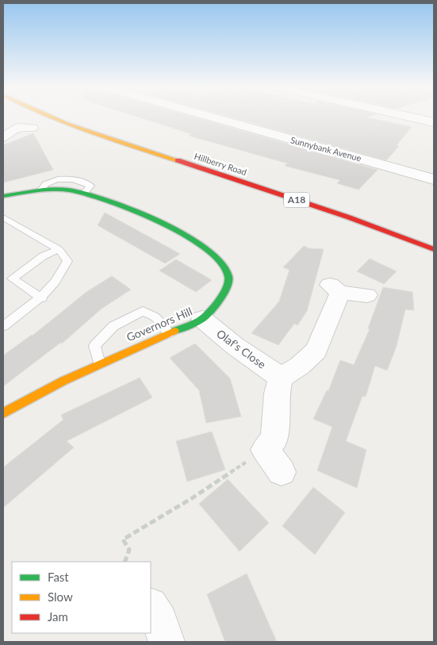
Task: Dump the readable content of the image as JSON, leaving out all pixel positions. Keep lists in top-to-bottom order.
{
  "streets": {
    "main road": ["Hillberry Road", "A18", "Governors Hill"],
    "street": ["Sunnybank Avenue", "Olaf's Close"]
  },
  "crossings": [
    ["Governors Hill", "Olaf's Close"]
  ],
  "legend": ["Fast", "Slow", "Jam"]
}
